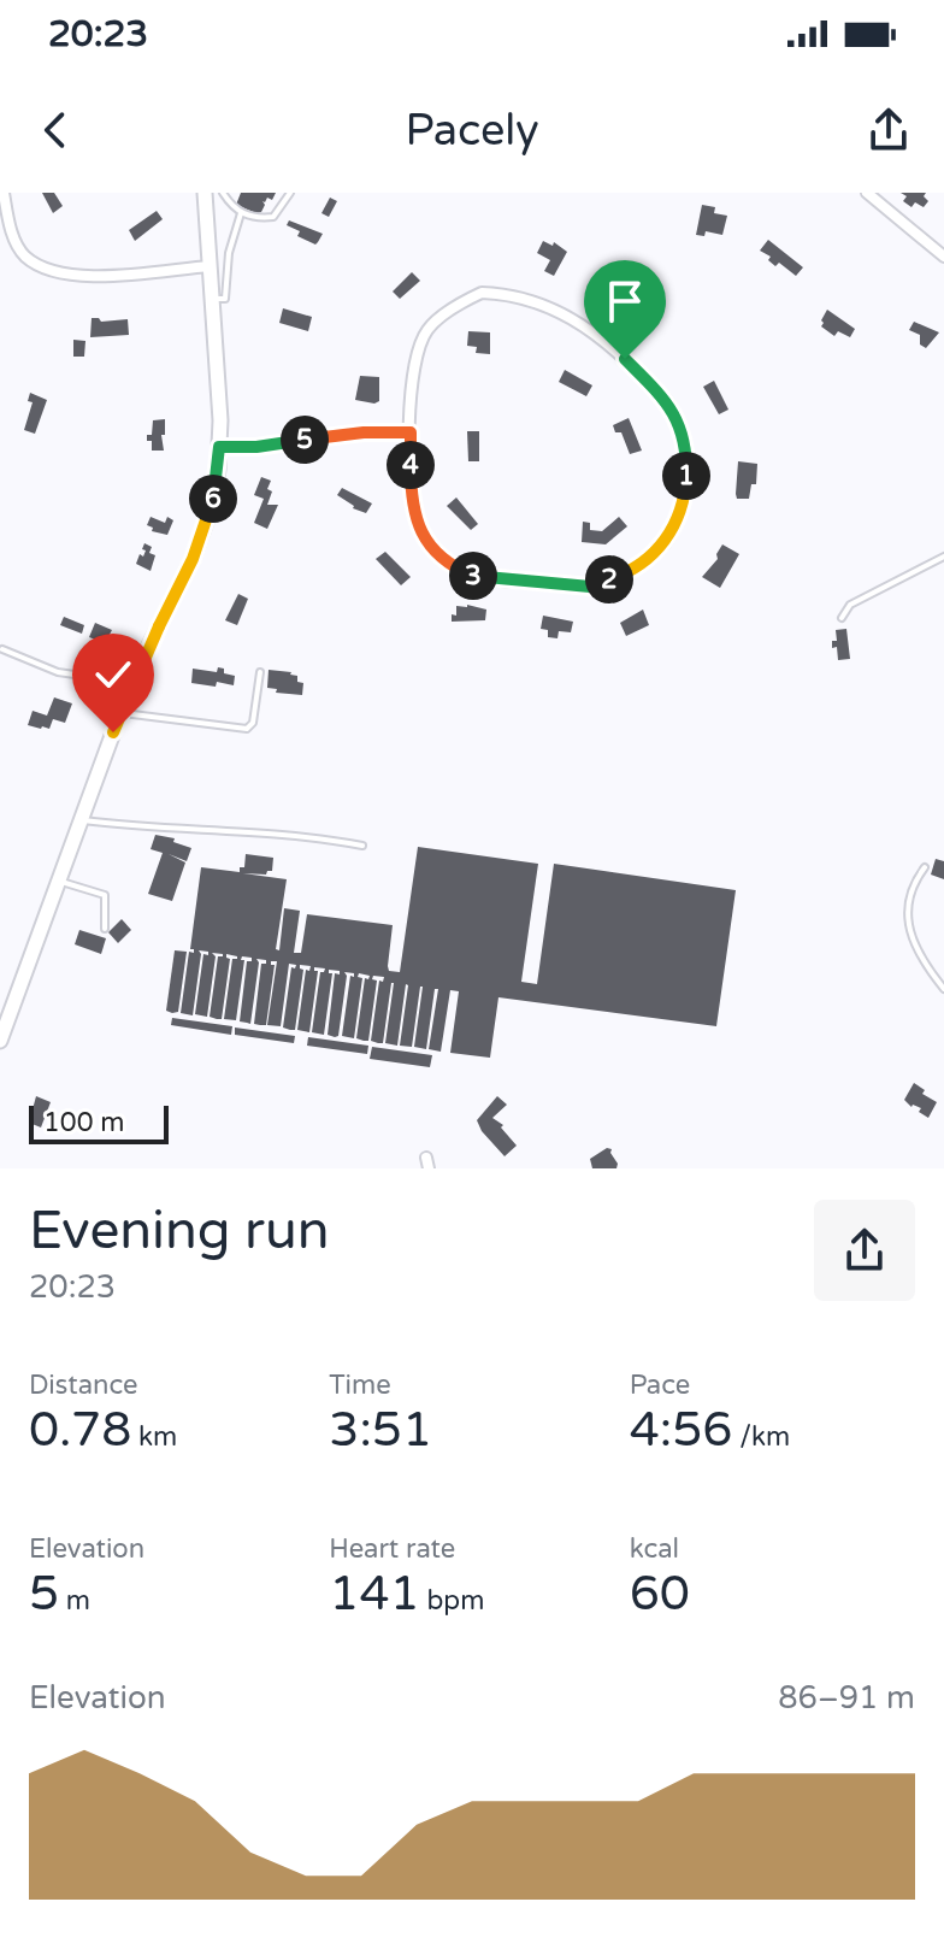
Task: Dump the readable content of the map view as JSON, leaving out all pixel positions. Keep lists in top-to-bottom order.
{
  "scale_bar": "100 m",
  "page": {
    "status": "20:23",
    "header": "Pacely",
    "pins": [
      "5",
      "4",
      "1",
      "6",
      "3",
      "2"
    ],
    "scale": "100 m",
    "heading": ["Evening run", "20:23"],
    "stats": [
      ["Distance", "0.78 km"],
      ["Time", "3:51"],
      ["Pace", "4:56 /km"],
      ["Elevation", "5 m"],
      ["Heart rate", "141 bpm"],
      ["kcal", "60"]
    ],
    "chart": ["Elevation", "86–91 m"]
  }
}
